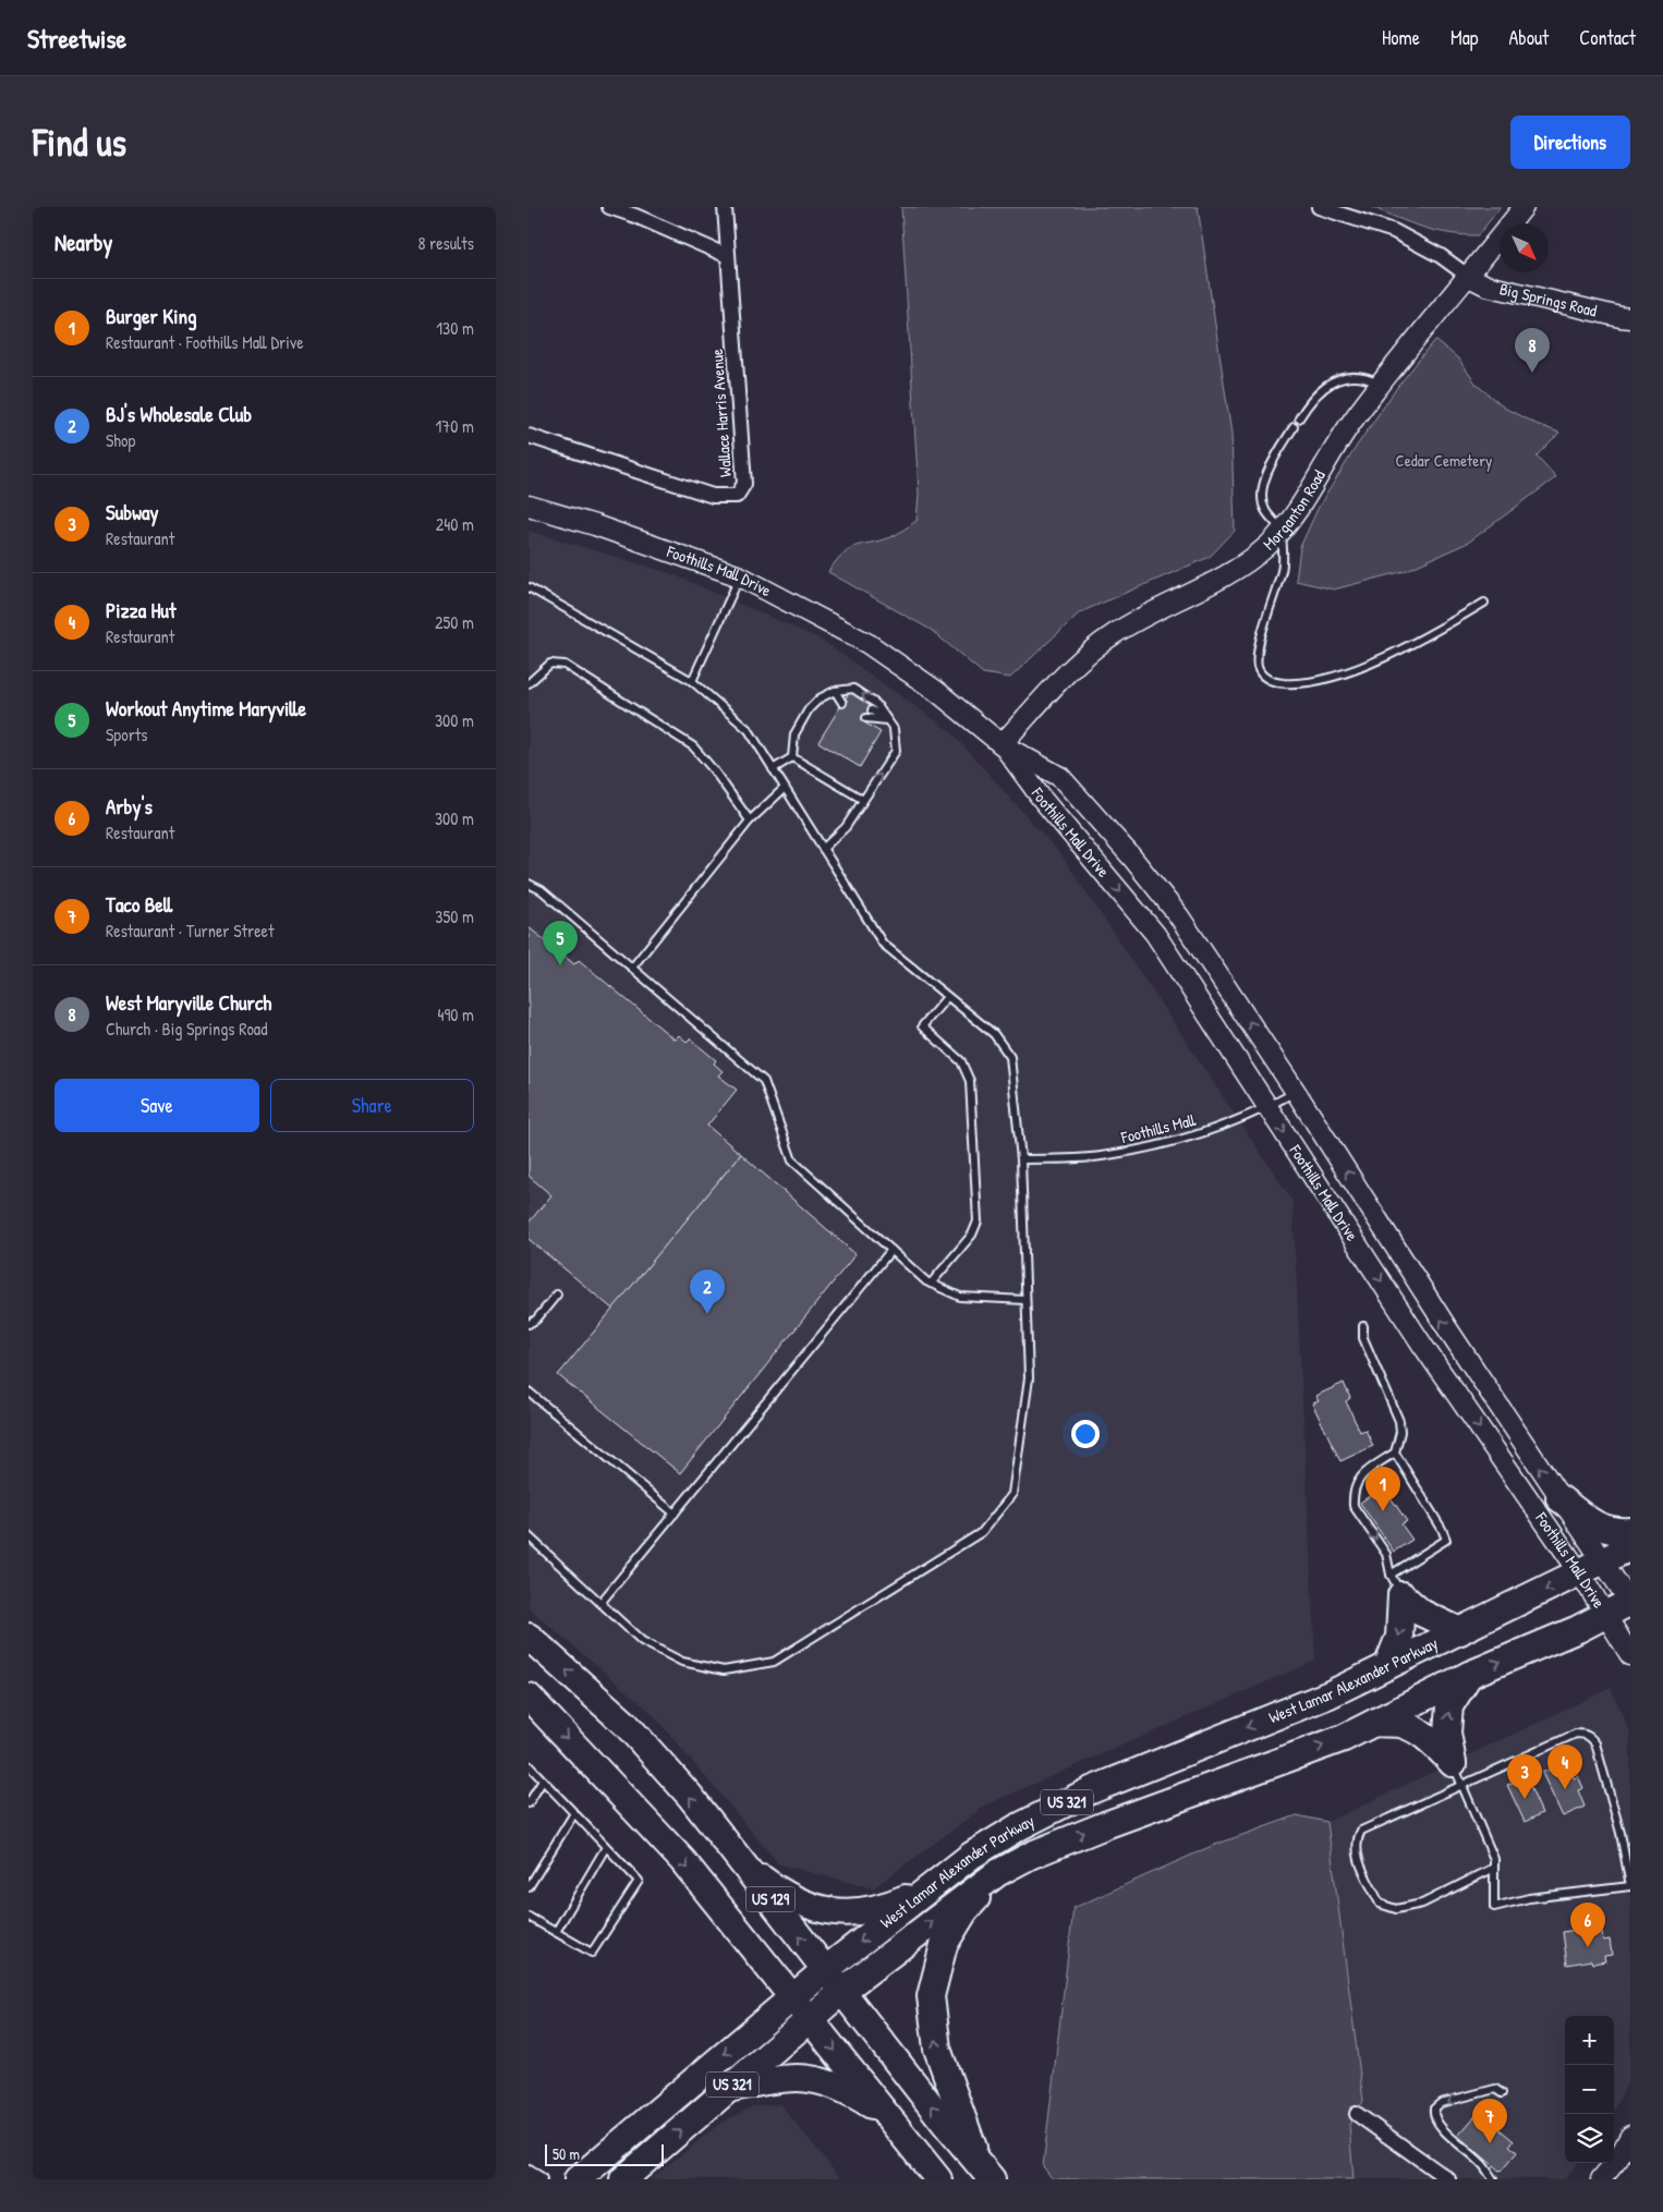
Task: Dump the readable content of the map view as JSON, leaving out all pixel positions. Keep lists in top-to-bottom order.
{
  "streets": {
    "highway": ["West Lamar Alexander Parkway", "US 321", "US 129"],
    "main road": ["Big Springs Road", "Morganton Road", "Foothills Mall Drive"],
    "street": ["Wallace Harris Avenue"],
    "lane": ["Foothills Mall"]
  },
  "crossings": [
    ["Big Springs Road", "Morganton Road"],
    ["Morganton Road", "Foothills Mall Drive"],
    ["Foothills Mall Drive", "Foothills Mall"],
    ["Foothills Mall Drive", "West Lamar Alexander Parkway"],
    ["West Lamar Alexander Parkway", "US 129"]
  ],
  "parks": ["Cedar Cemetery"],
  "scale_bar": "50 m",
  "north": "bottom right",
  "page": {
    "header": "Streetwise",
    "nav": [
      "Home",
      "Map",
      "About",
      "Contact"
    ],
    "buttons": [
      "Directions",
      ["Save", "Share"]
    ],
    "title": "Find us",
    "heading": ["Nearby", "8 results"],
    "list": [
      {
        "mark": "1",
        "name": "Burger King",
        "note": "Restaurant · Foothills Mall Drive",
        "value": "130 m"
      },
      {
        "mark": "2",
        "name": "BJ's Wholesale Club",
        "note": "Shop",
        "value": "170 m"
      },
      {
        "mark": "3",
        "name": "Subway",
        "note": "Restaurant",
        "value": "240 m"
      },
      {
        "mark": "4",
        "name": "Pizza Hut",
        "note": "Restaurant",
        "value": "250 m"
      },
      {
        "mark": "5",
        "name": "Workout Anytime Maryville",
        "note": "Sports",
        "value": "300 m"
      },
      {
        "mark": "6",
        "name": "Arby's",
        "note": "Restaurant",
        "value": "300 m"
      },
      {
        "mark": "7",
        "name": "Taco Bell",
        "note": "Restaurant · Turner Street",
        "value": "350 m"
      },
      {
        "mark": "8",
        "name": "West Maryville Church",
        "note": "Church · Big Springs Road",
        "value": "490 m"
      }
    ],
    "pins": [
      "8",
      "5",
      "2",
      "1",
      "4",
      "3",
      "6",
      "7"
    ],
    "map_buttons": ["+", "−"],
    "scale": "50 m"
  }
}
